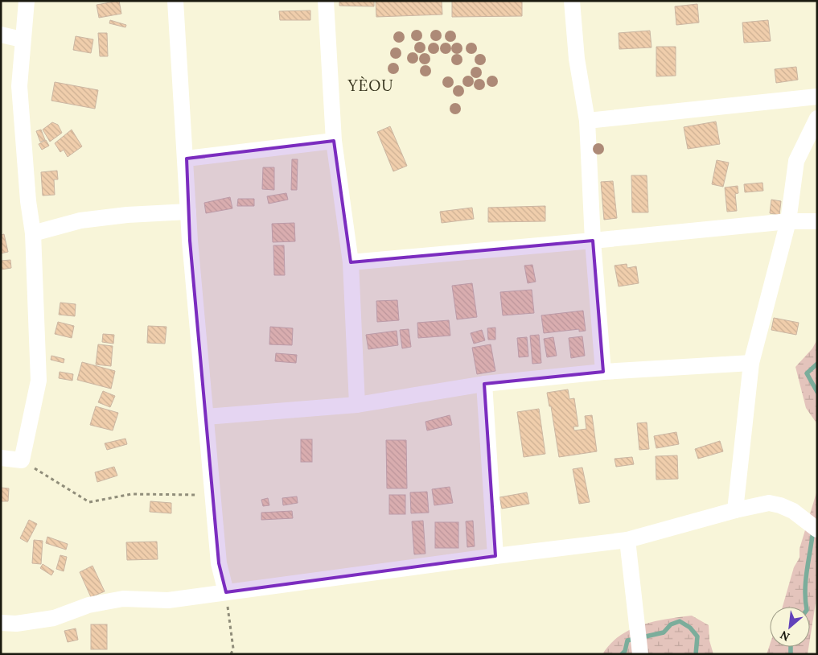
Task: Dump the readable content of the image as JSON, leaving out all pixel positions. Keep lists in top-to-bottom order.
{
  "districts": ["YÈOU"],
  "north": "bottom left"
}
